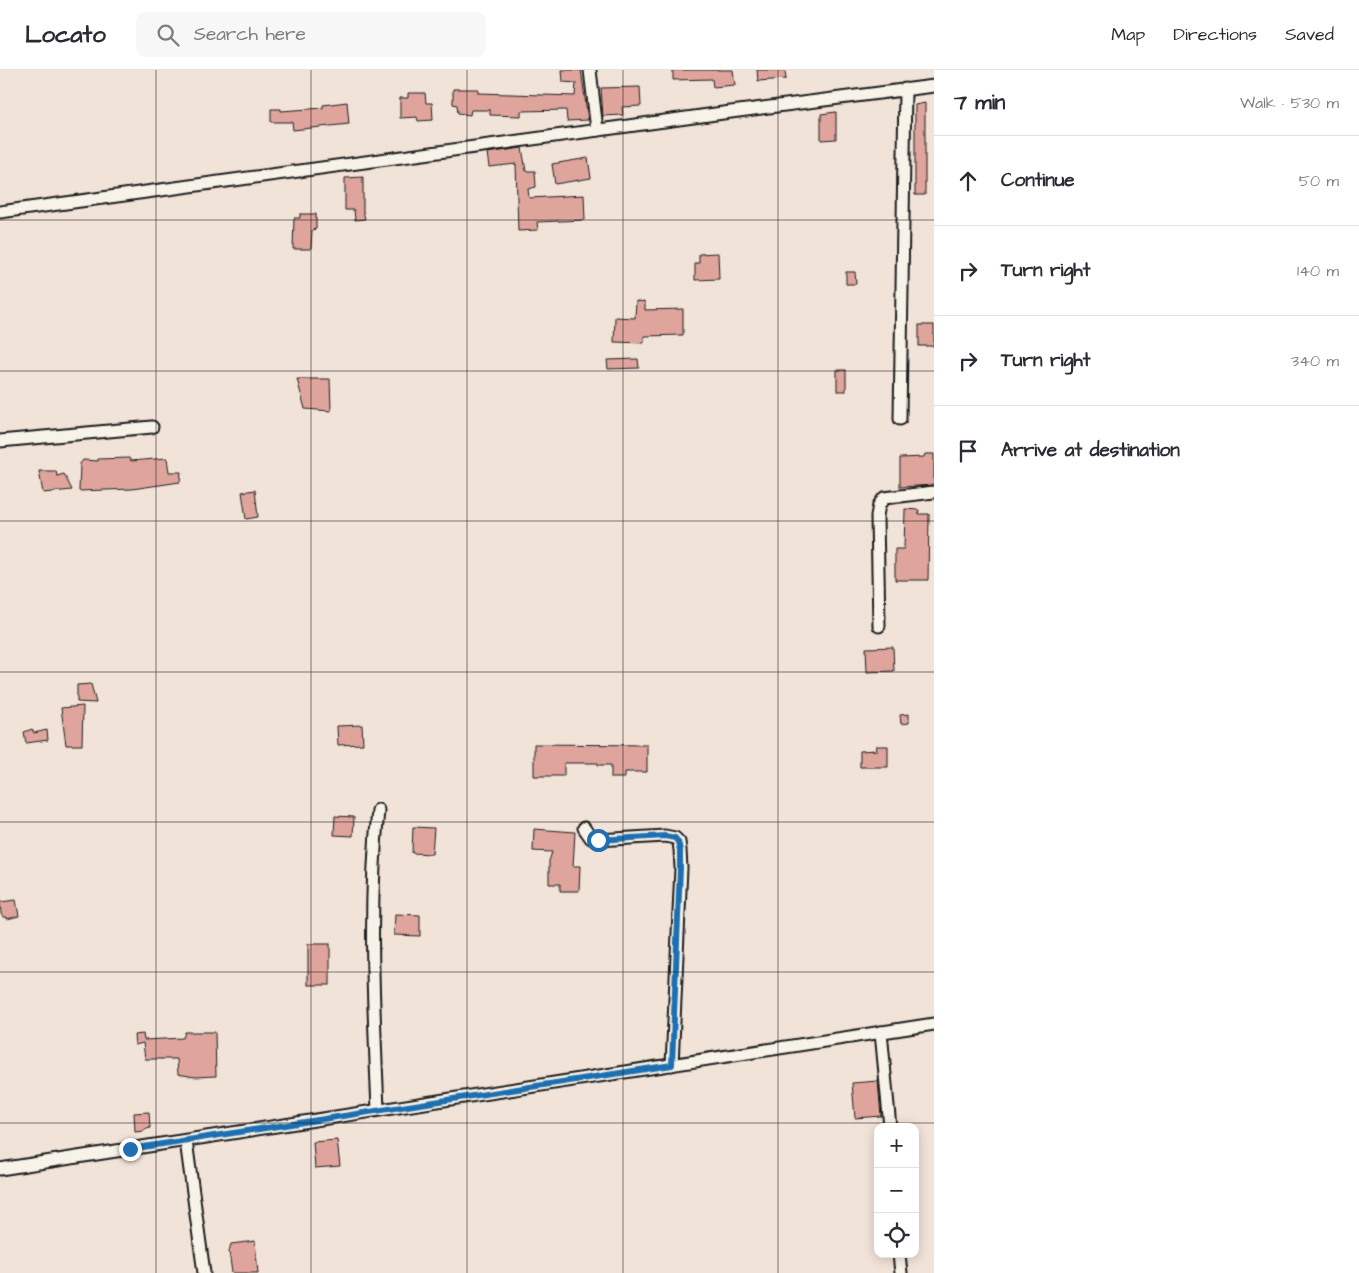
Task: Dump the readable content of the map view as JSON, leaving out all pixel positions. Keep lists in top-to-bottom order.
{
  "page": {
    "header": "Locato",
    "search": "Search here",
    "nav": ["Map", "Directions", "Saved"],
    "heading": ["7 min", "Walk · 530 m"],
    "list": [
      ["Continue", "50 m"],
      ["Turn right", "140 m"],
      ["Turn right", "340 m"],
      "Arrive at destination"
    ],
    "map_buttons": ["+", "−"]
  }
}
